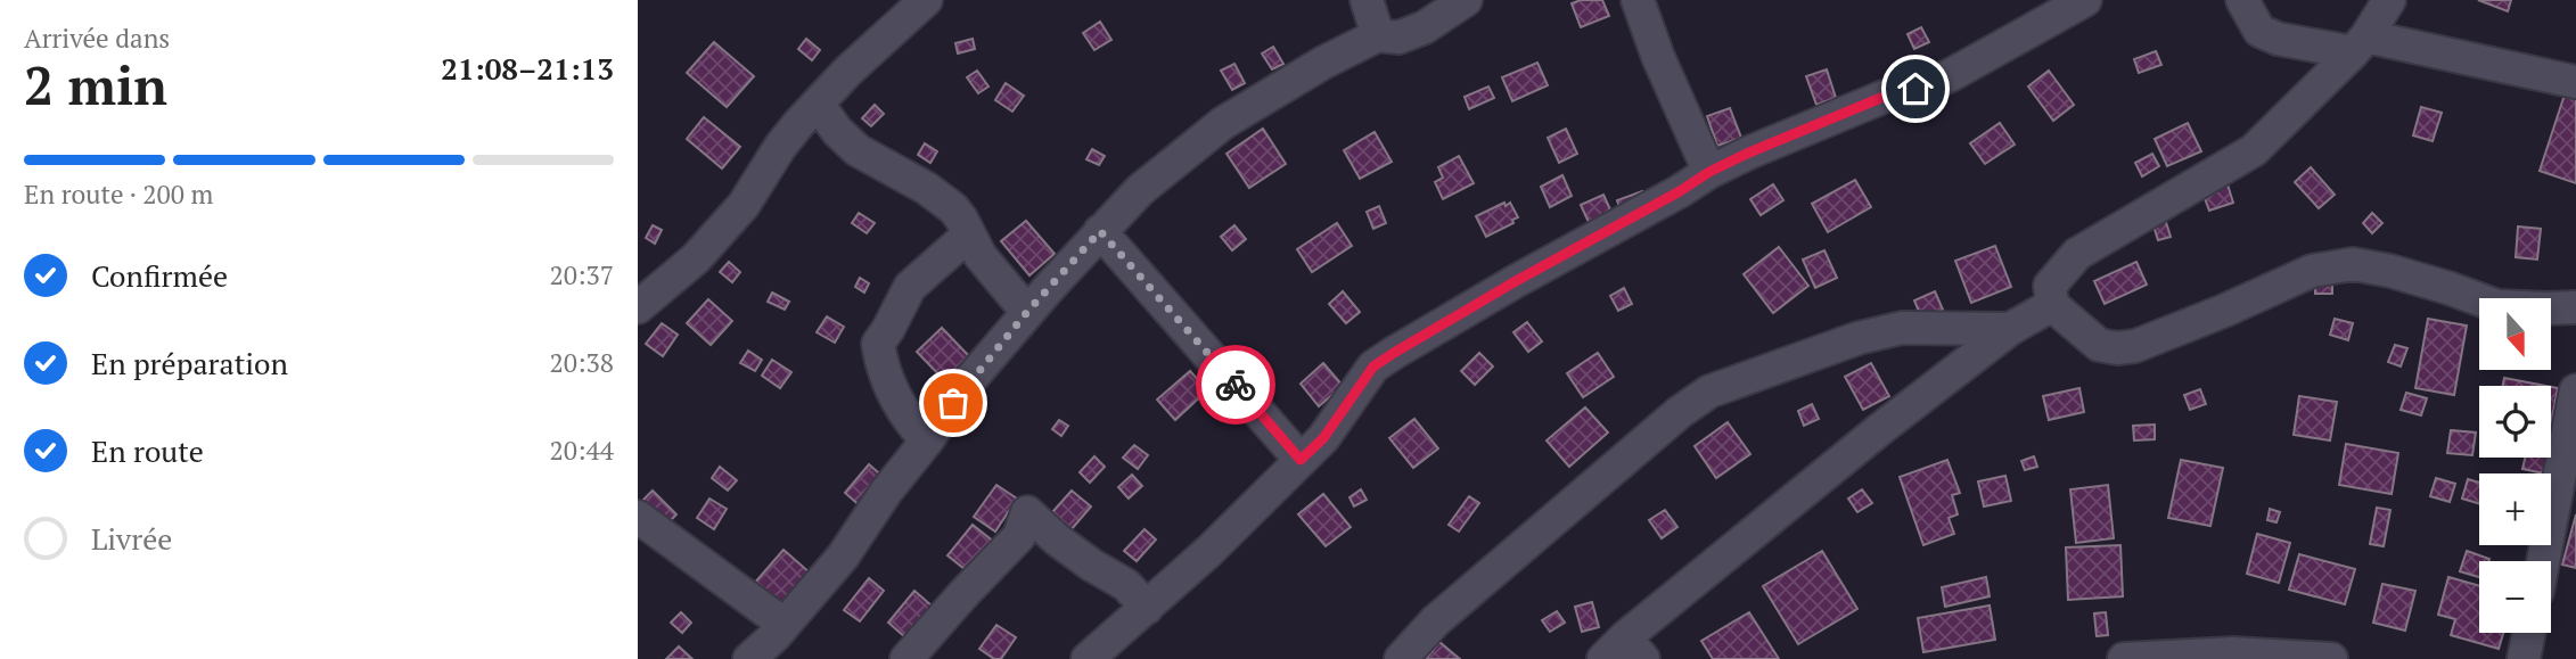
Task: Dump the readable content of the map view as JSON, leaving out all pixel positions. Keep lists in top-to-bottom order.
{
  "north": "bottom",
  "page": {
    "heading": ["2 min", "Arrivée dans", "21:08–21:13"],
    "bar": "En route · 200 m",
    "list": [
      ["Confirmée", "20:37"],
      ["En préparation", "20:38"],
      ["En route", "20:44"],
      "Livrée"
    ],
    "map_buttons": ["+", "−"]
  }
}
